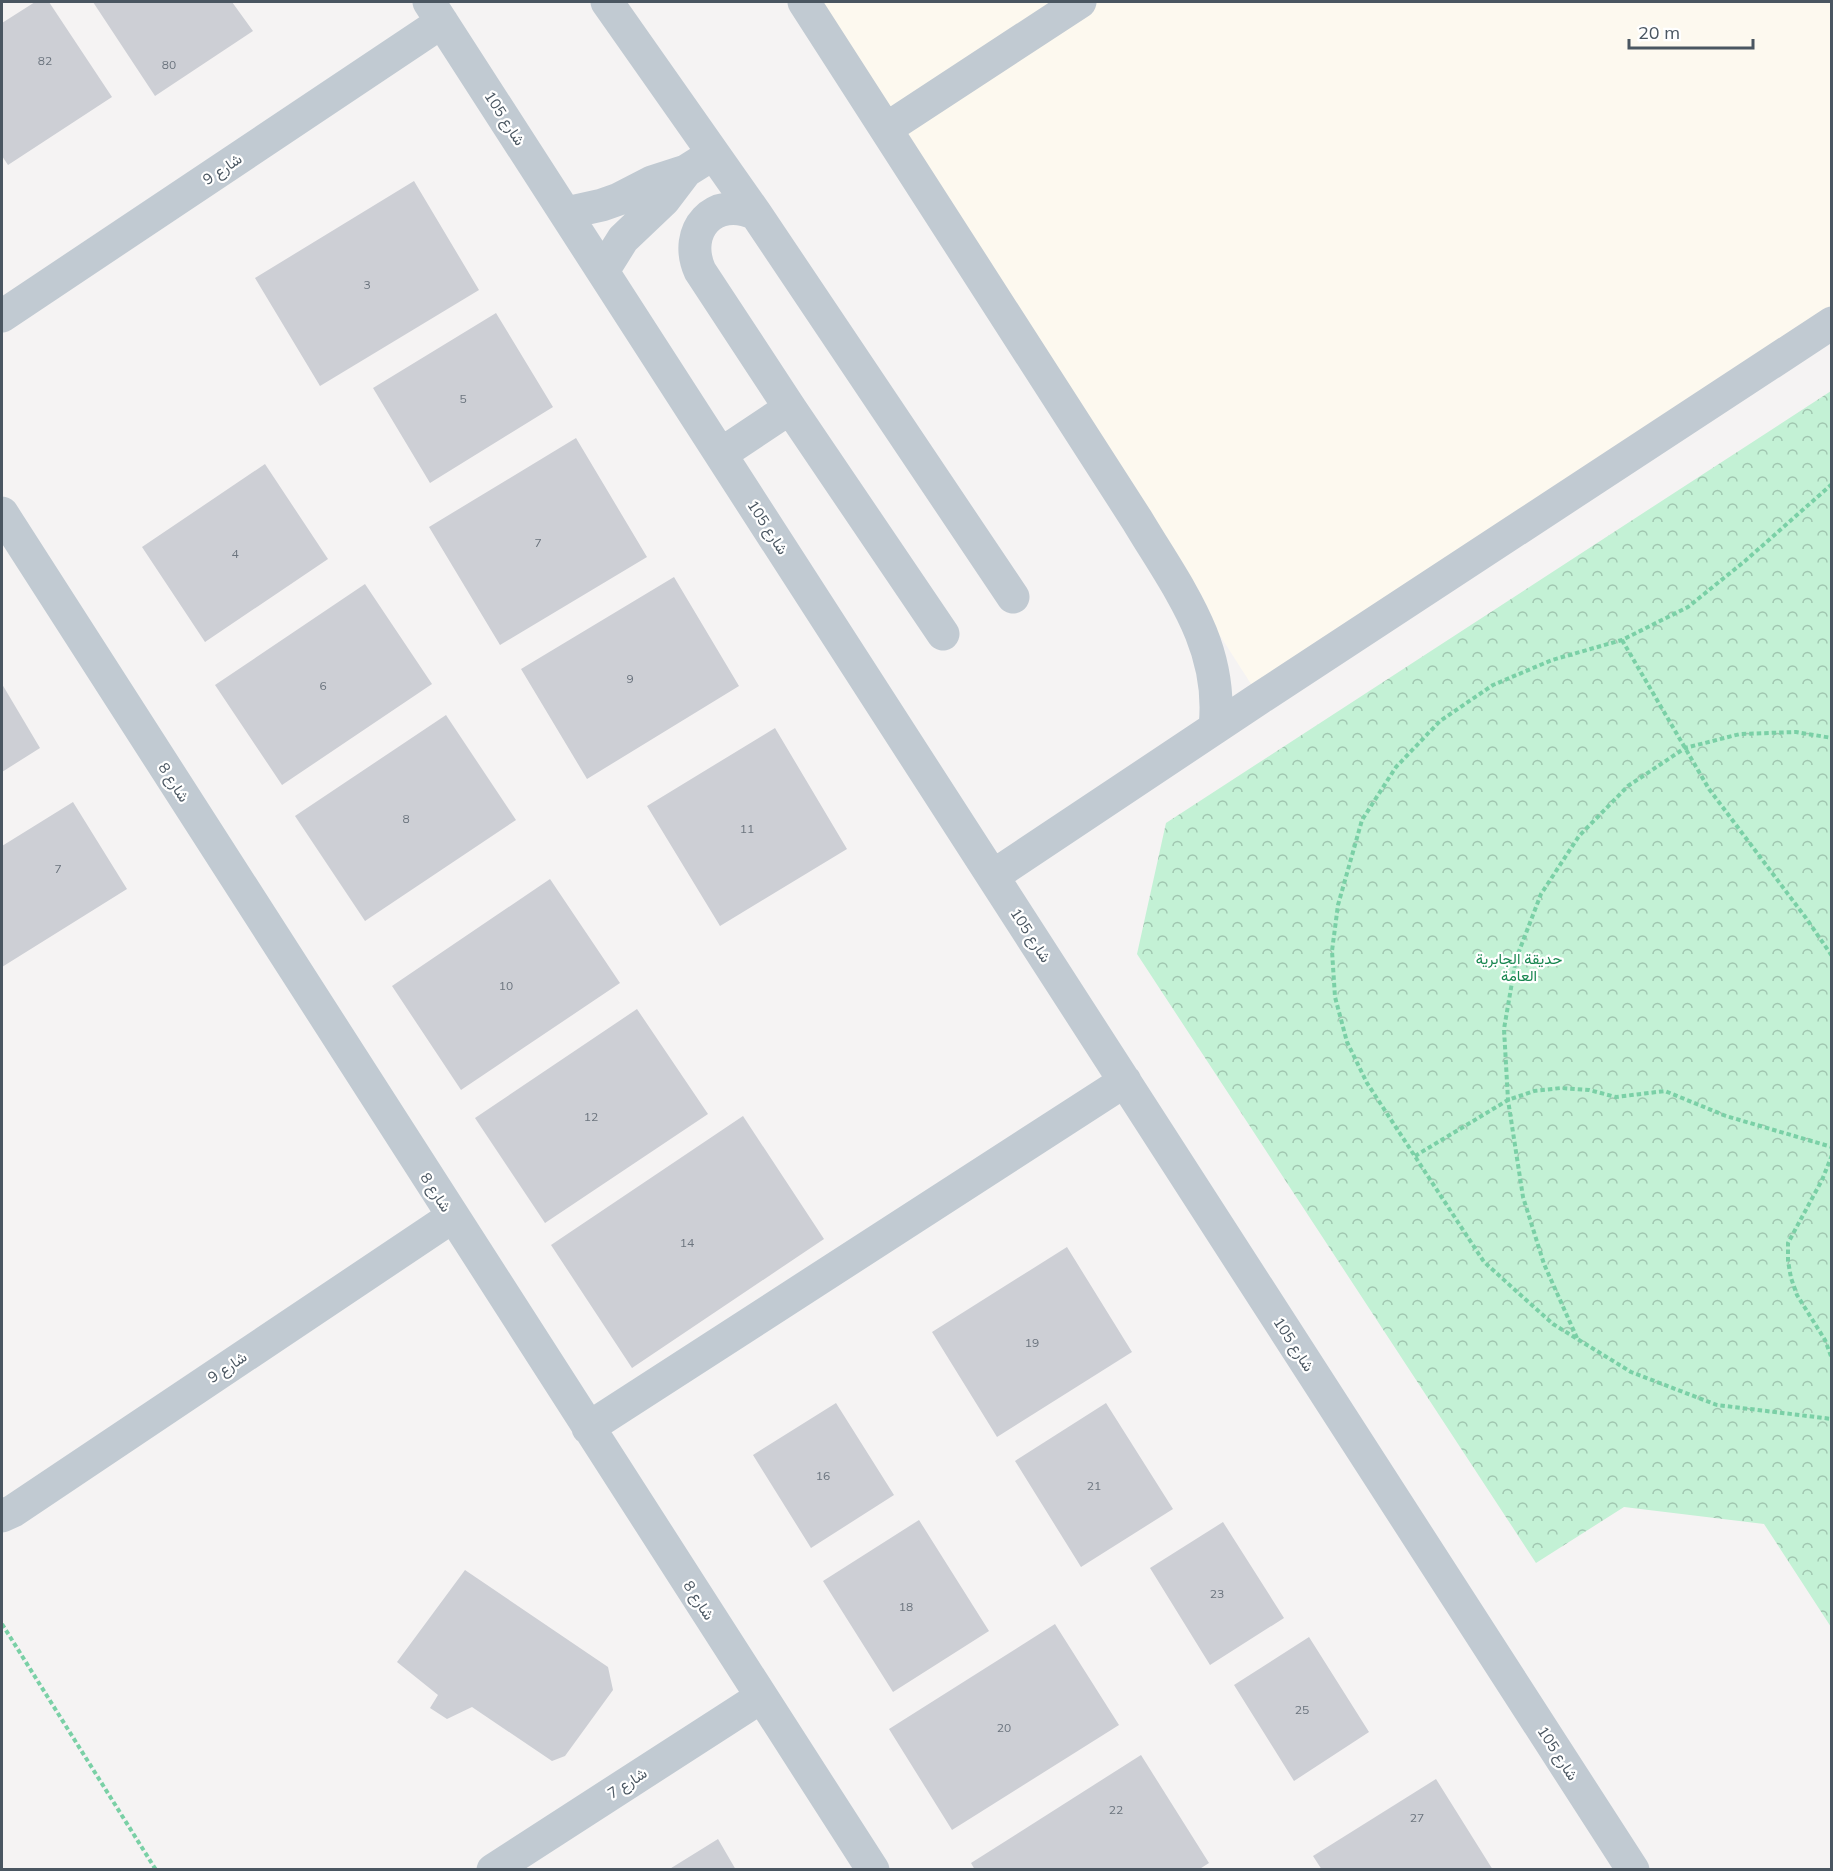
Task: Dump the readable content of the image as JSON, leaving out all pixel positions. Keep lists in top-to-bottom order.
{
  "streets": {
    "street": [
      "شارع 105",
      "شارع 9",
      "شارع 8",
      "شارع 7"
    ]
  },
  "crossings": [
    ["شارع 105", "شارع 9"],
    ["شارع 9", "شارع 8"],
    ["شارع 8", "شارع 7"]
  ],
  "parks": ["حديقة الجابرية العامة"],
  "house_numbers": [
    "82",
    "80",
    "3",
    "5",
    "7",
    "4",
    "9",
    "6",
    "8",
    "11",
    "7",
    "10",
    "12",
    "14",
    "19",
    "16",
    "21",
    "23",
    "18",
    "25",
    "20",
    "22",
    "27"
  ],
  "scale_bar": "20 m"
}
